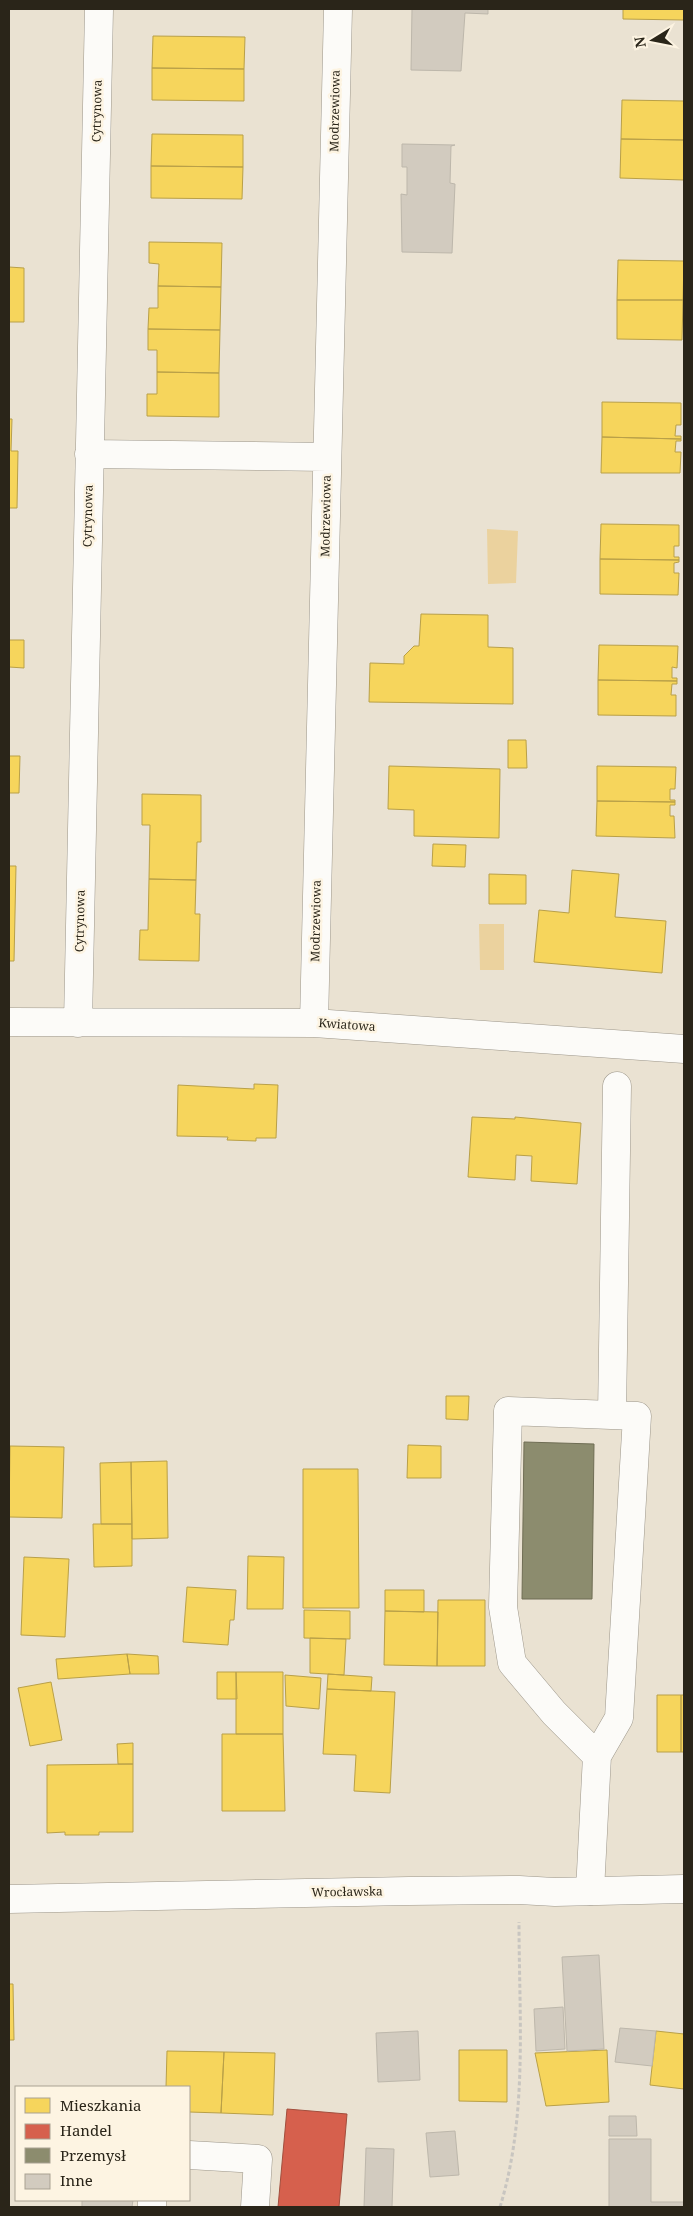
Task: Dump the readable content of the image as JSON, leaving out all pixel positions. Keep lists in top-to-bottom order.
{
  "streets": {
    "street": [
      "Cytrynowa",
      "Modrzewiowa",
      "Kwiatowa",
      "Wrocławska"
    ]
  },
  "crossings": [
    ["Cytrynowa", "Kwiatowa"],
    ["Modrzewiowa", "Kwiatowa"]
  ],
  "legend": [
    "Mieszkania",
    "Handel",
    "Przemysł",
    "Inne"
  ],
  "north": "left"
}
